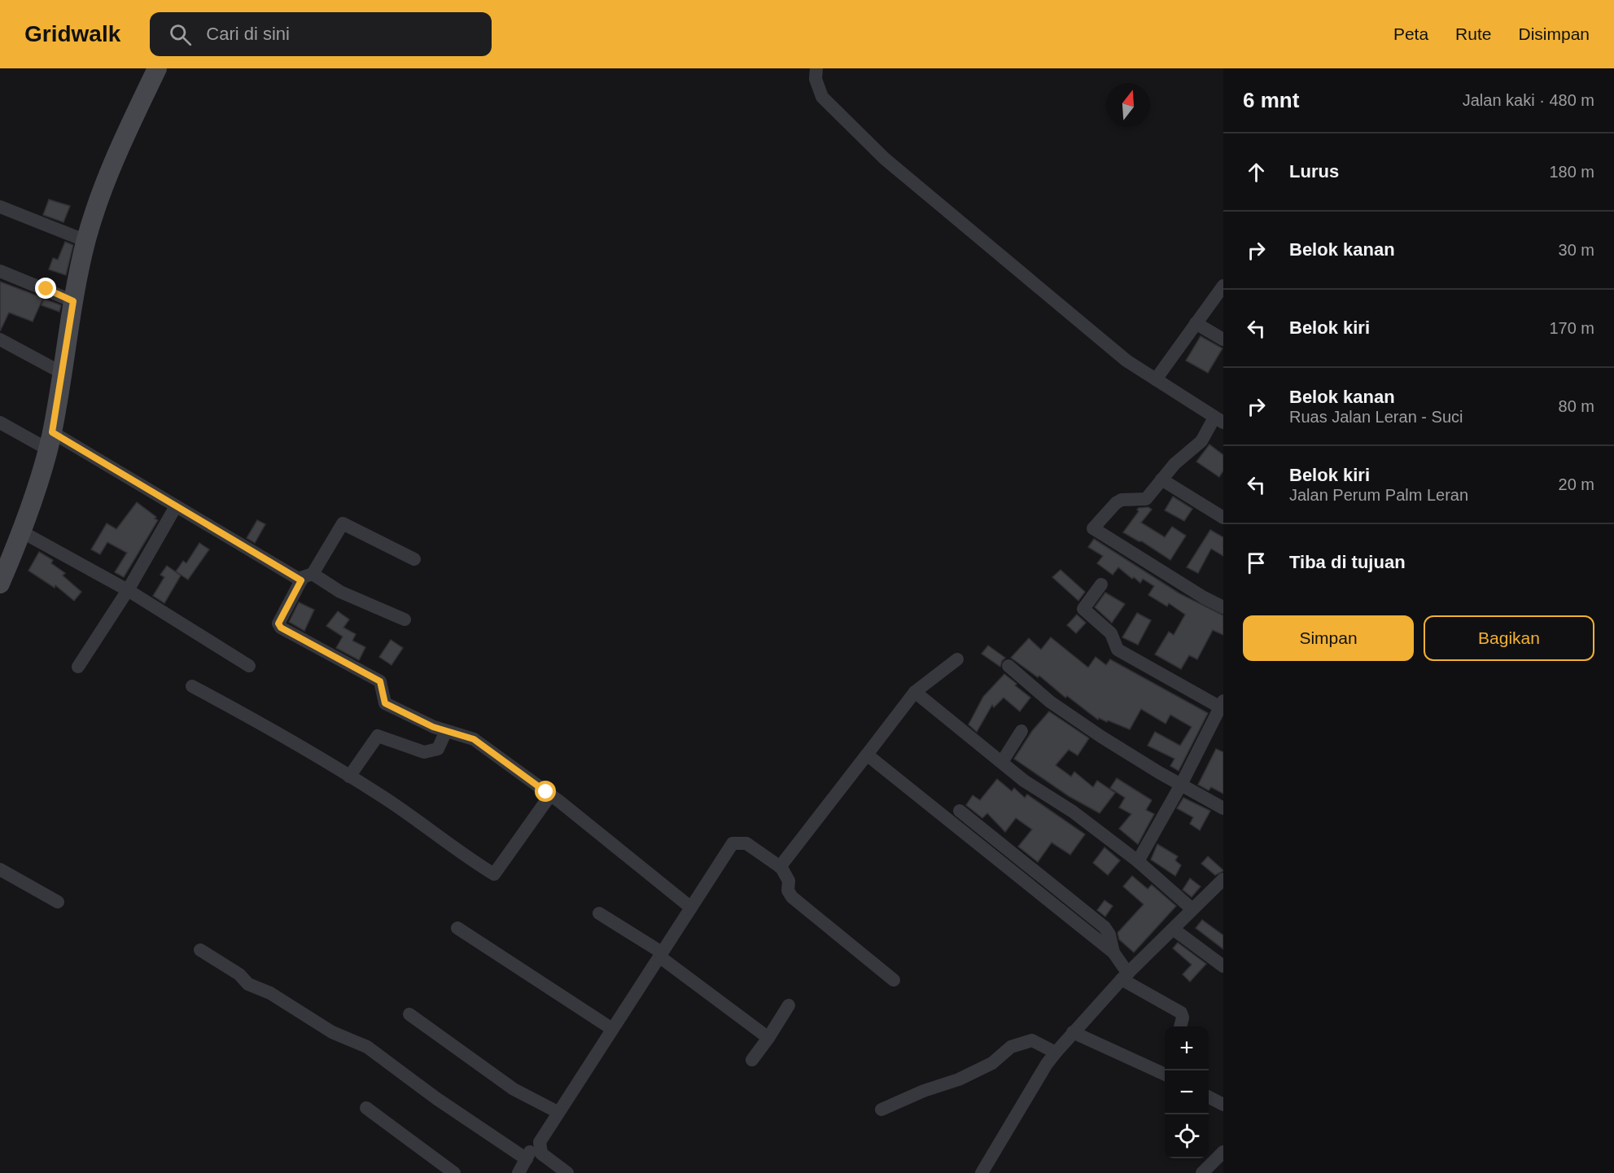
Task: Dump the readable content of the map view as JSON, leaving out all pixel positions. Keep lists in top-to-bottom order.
{
  "north": "top",
  "page": {
    "header": "Gridwalk",
    "search": "Cari di sini",
    "nav": ["Peta", "Rute", "Disimpan"],
    "heading": ["6 mnt", "Jalan kaki · 480 m"],
    "list": [
      ["Lurus", "180 m"],
      ["Belok kanan", "30 m"],
      ["Belok kiri", "170 m"],
      ["Belok kanan", "Ruas Jalan Leran - Suci", "80 m"],
      ["Belok kiri", "Jalan Perum Palm Leran", "20 m"],
      "Tiba di tujuan"
    ],
    "buttons": ["Simpan", "Bagikan"],
    "map_buttons": ["+", "−"]
  }
}
